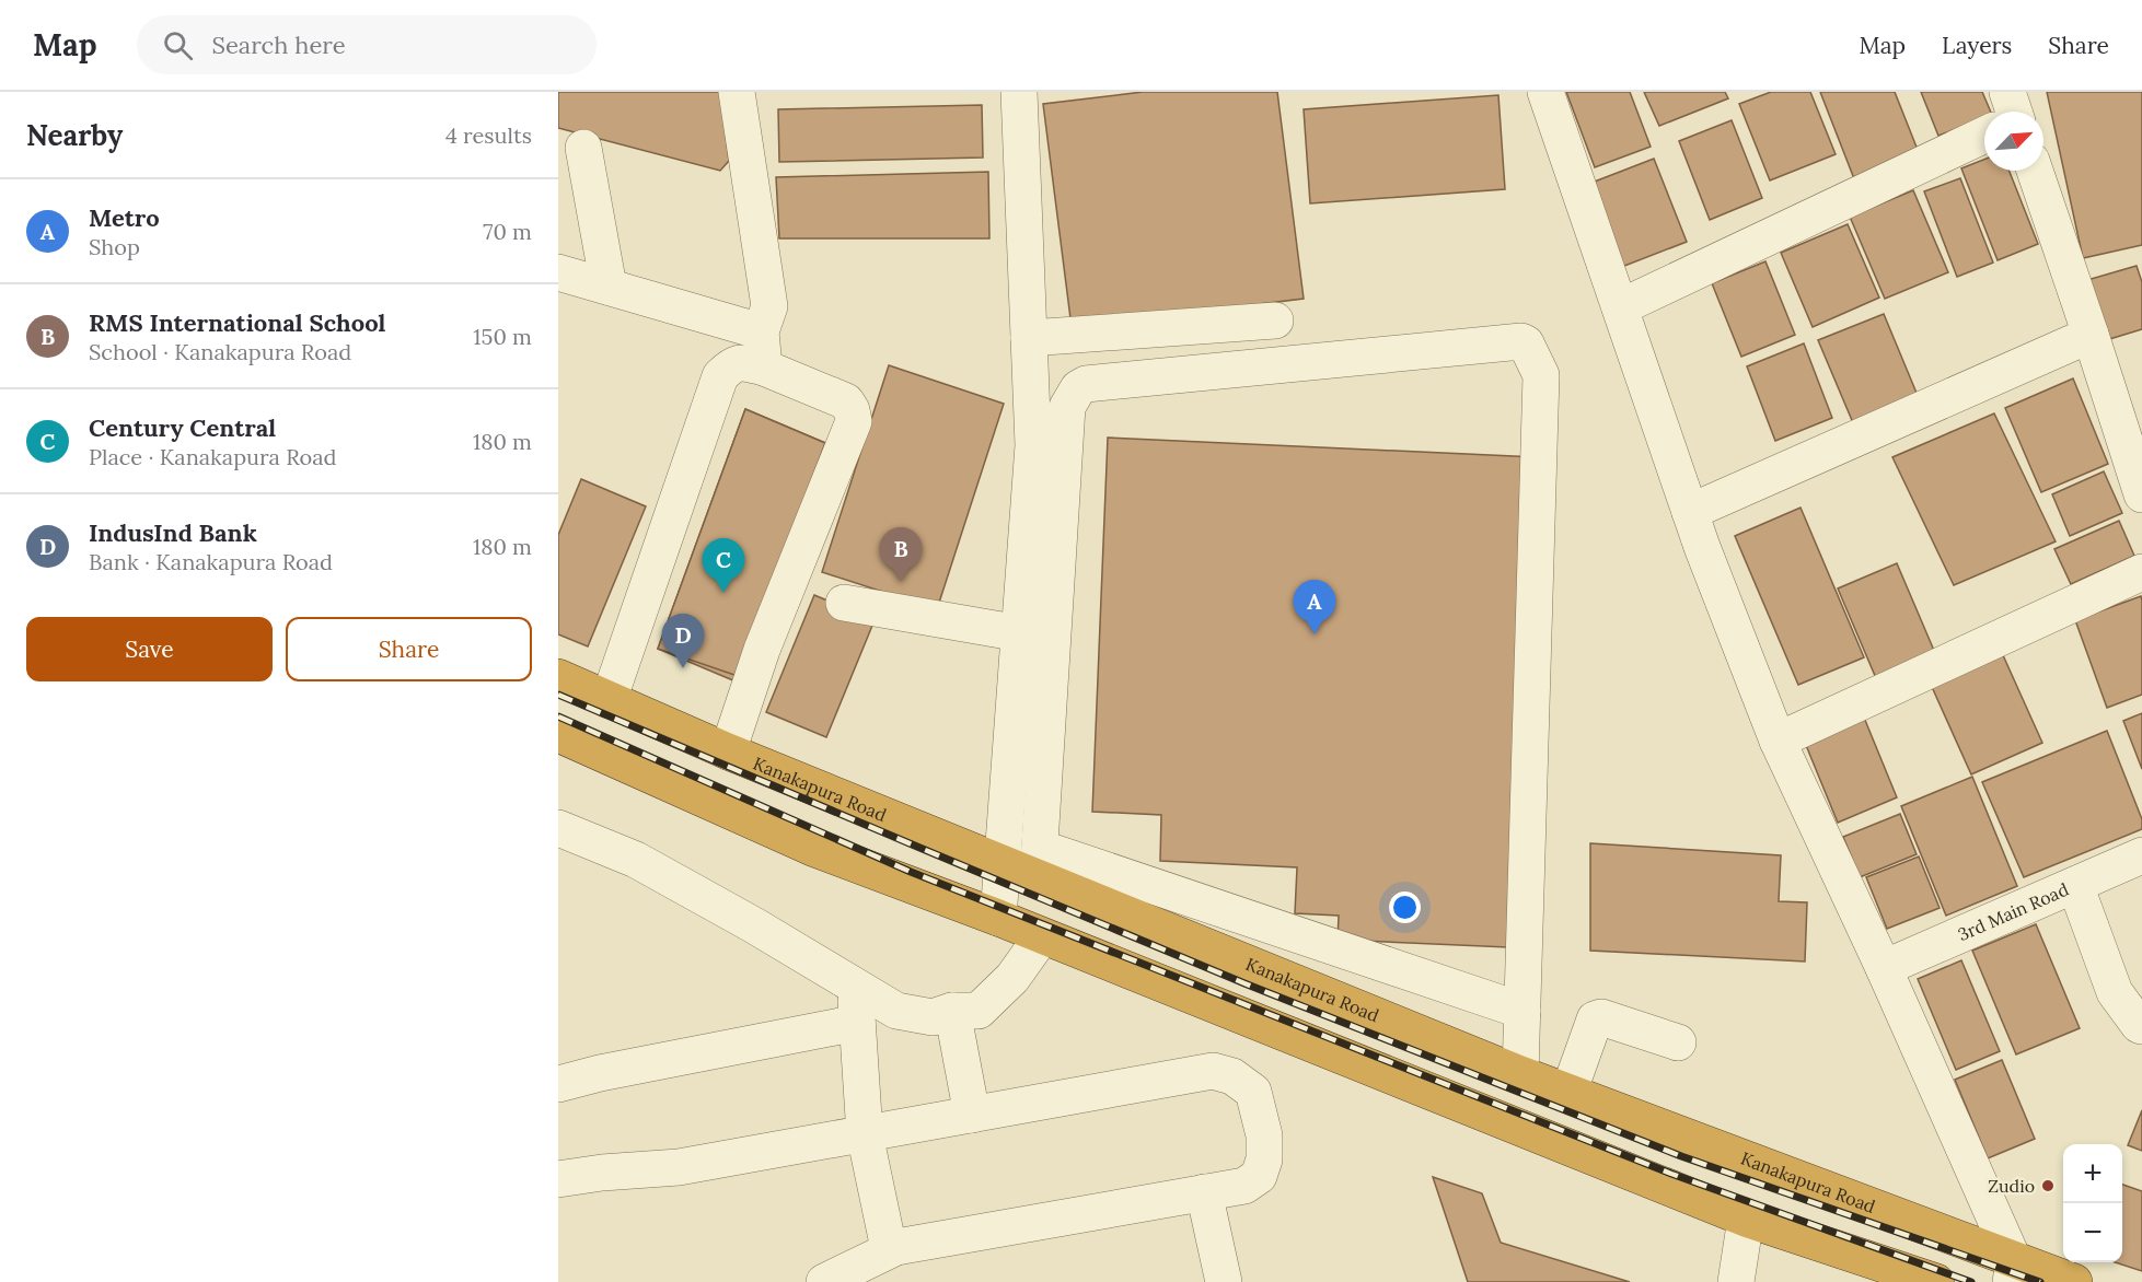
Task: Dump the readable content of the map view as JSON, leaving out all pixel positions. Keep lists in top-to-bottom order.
{
  "streets": {
    "highway": ["Kanakapura Road"],
    "street": ["3rd Main Road"]
  },
  "places": ["Zudio"],
  "north": "top right",
  "page": {
    "header": "Map",
    "search": "Search here",
    "nav": ["Map", "Layers", "Share"],
    "heading": ["Nearby", "4 results"],
    "list": [
      {
        "mark": "A",
        "name": "Metro",
        "note": "Shop",
        "value": "70 m"
      },
      {
        "mark": "B",
        "name": "RMS International School",
        "note": "School · Kanakapura Road",
        "value": "150 m"
      },
      {
        "mark": "C",
        "name": "Century Central",
        "note": "Place · Kanakapura Road",
        "value": "180 m"
      },
      {
        "mark": "D",
        "name": "IndusInd Bank",
        "note": "Bank · Kanakapura Road",
        "value": "180 m"
      }
    ],
    "pins": [
      "B",
      "C",
      "A",
      "D"
    ],
    "buttons": ["Save", "Share"],
    "map_buttons": ["+", "−"]
  }
}
